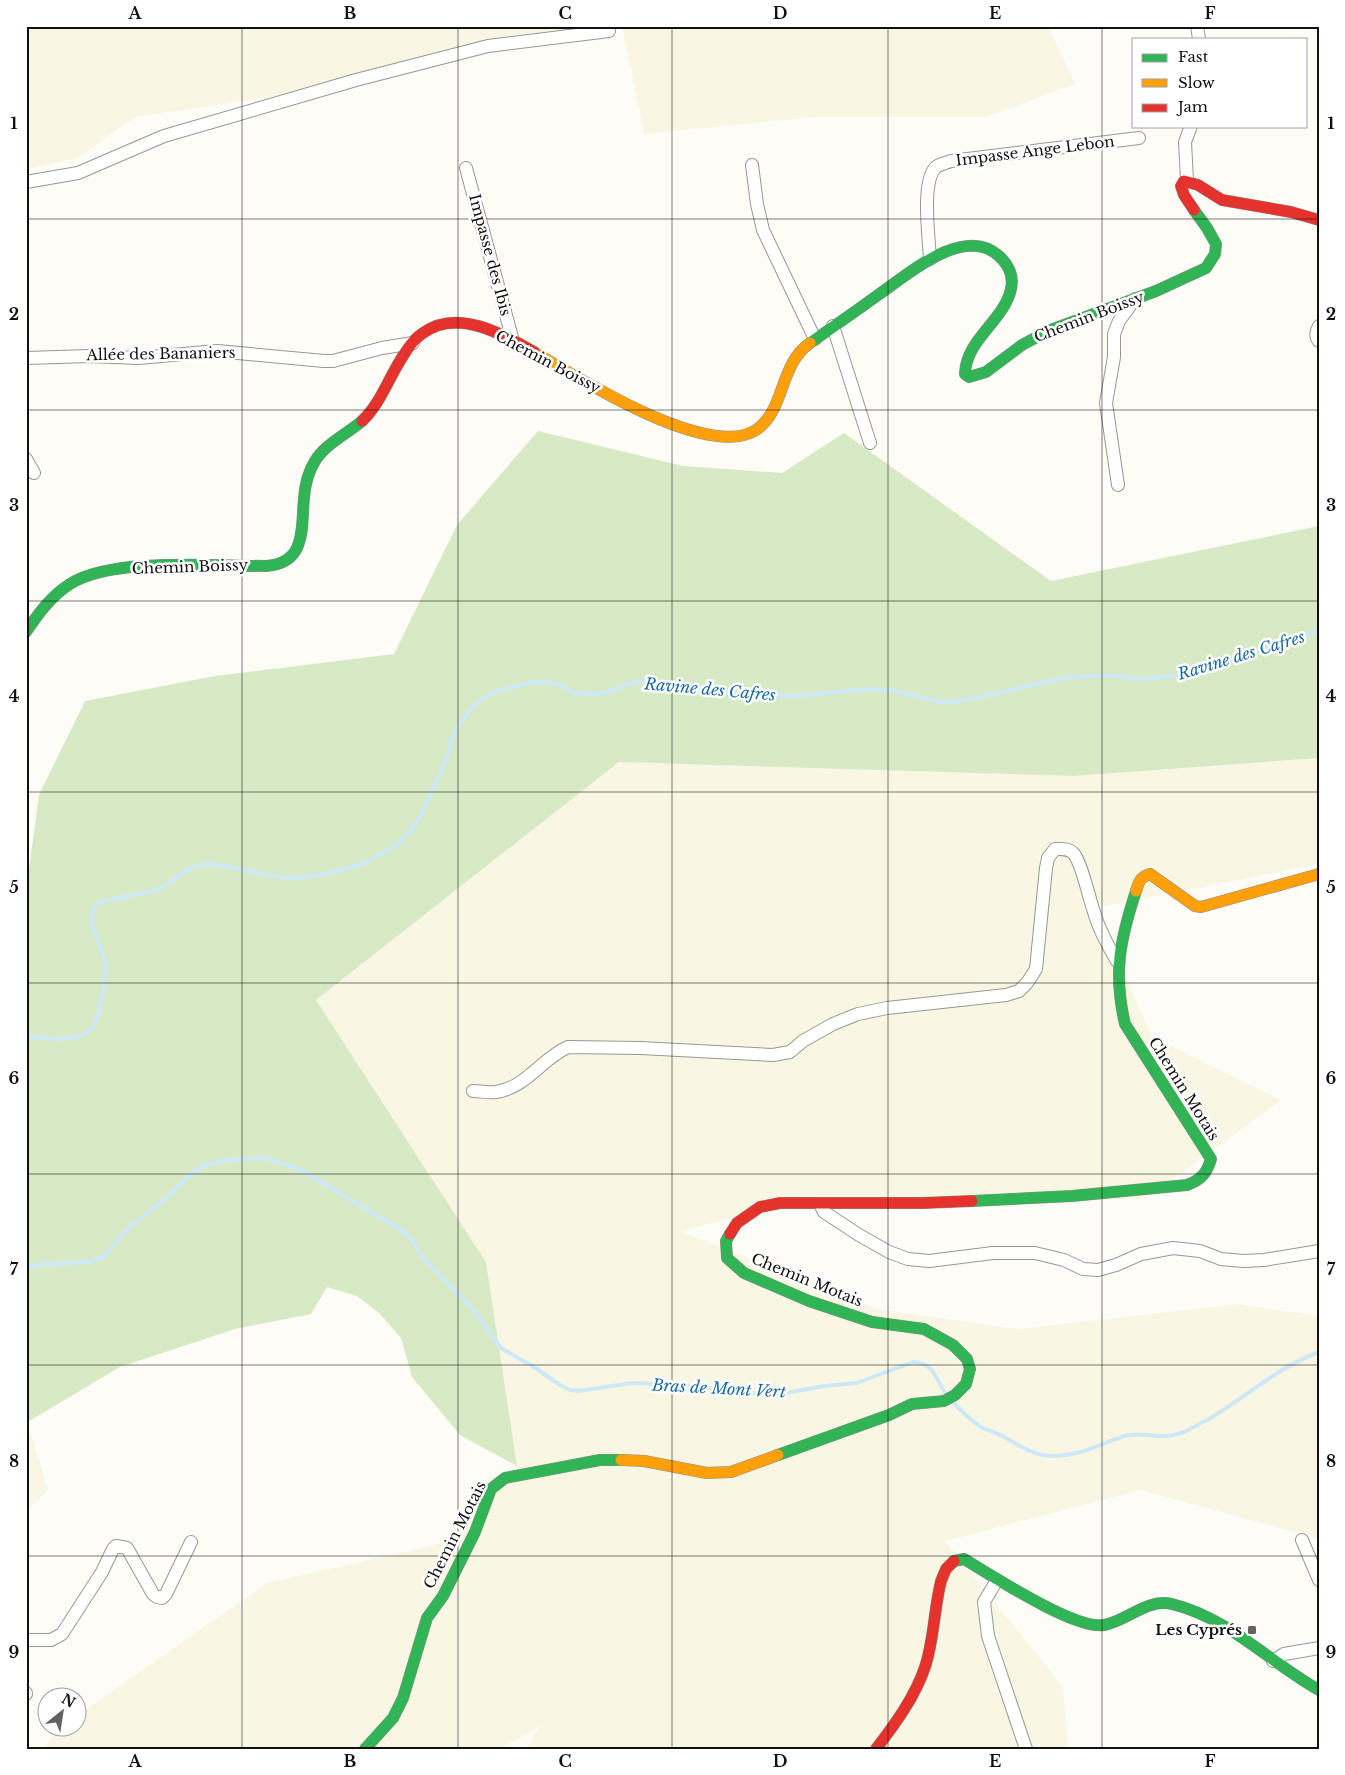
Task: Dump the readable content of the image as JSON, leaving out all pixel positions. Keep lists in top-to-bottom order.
{
  "streets": {
    "street": [
      "Impasse Ange Lebon",
      "Impasse des Ibis",
      "Chemin Boissy",
      "Allée des Bananiers",
      "Chemin Motais"
    ]
  },
  "crossings": [
    ["Impasse Ange Lebon", "Chemin Boissy"],
    ["Impasse des Ibis", "Chemin Boissy"],
    ["Chemin Boissy", "Allée des Bananiers"]
  ],
  "water": ["Ravine des Cafres", "Bras de Mont Vert"],
  "places": {
    "transit": ["Les Cyprés"]
  },
  "legend": ["Fast", "Slow", "Jam"],
  "north": "top right",
  "grid": {
    "columns": [
      "A",
      "B",
      "C",
      "D",
      "E",
      "F"
    ],
    "rows": [
      "1",
      "2",
      "3",
      "4",
      "5",
      "6",
      "7",
      "8",
      "9"
    ]
  }
}
